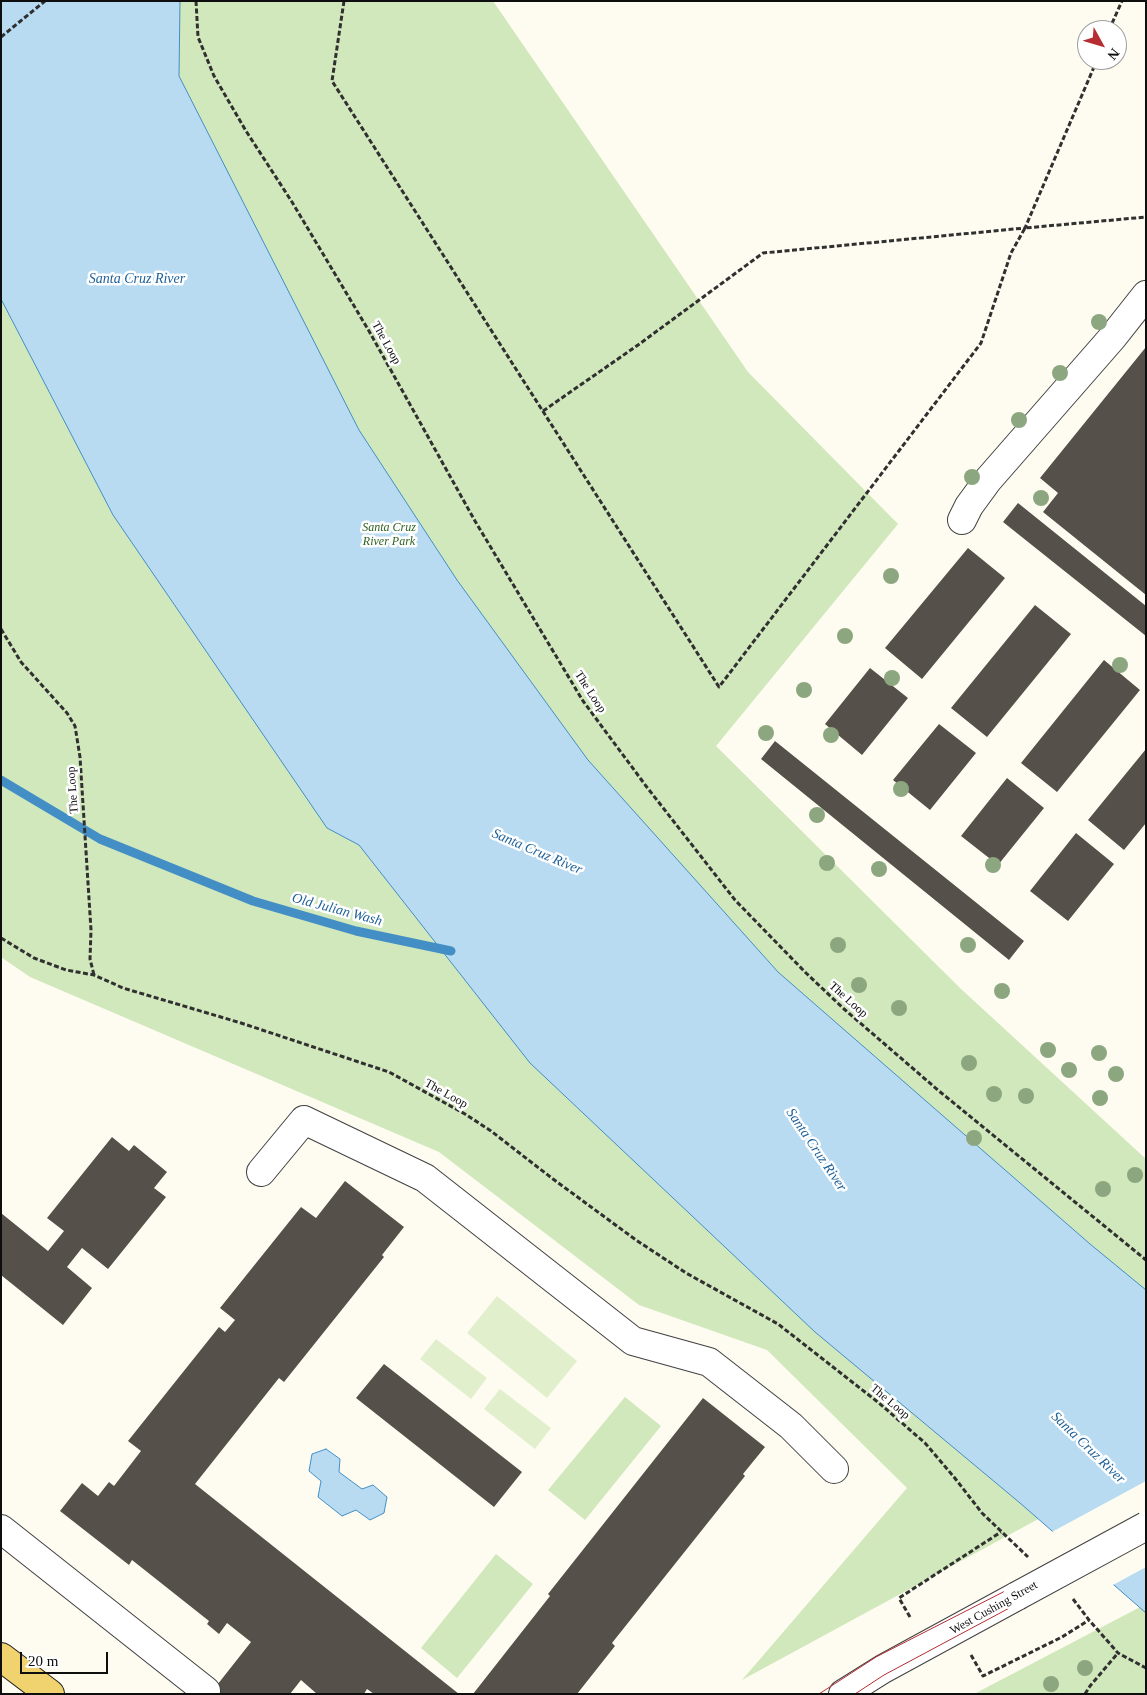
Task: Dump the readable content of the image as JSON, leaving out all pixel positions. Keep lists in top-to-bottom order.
{
  "streets": {
    "street": ["West Cushing Street"],
    "path": ["The Loop"]
  },
  "water": ["Santa Cruz River", "Old Julian Wash"],
  "parks": ["Santa Cruz River Park"],
  "scale_bar": "20 m",
  "north": "bottom right"
}
